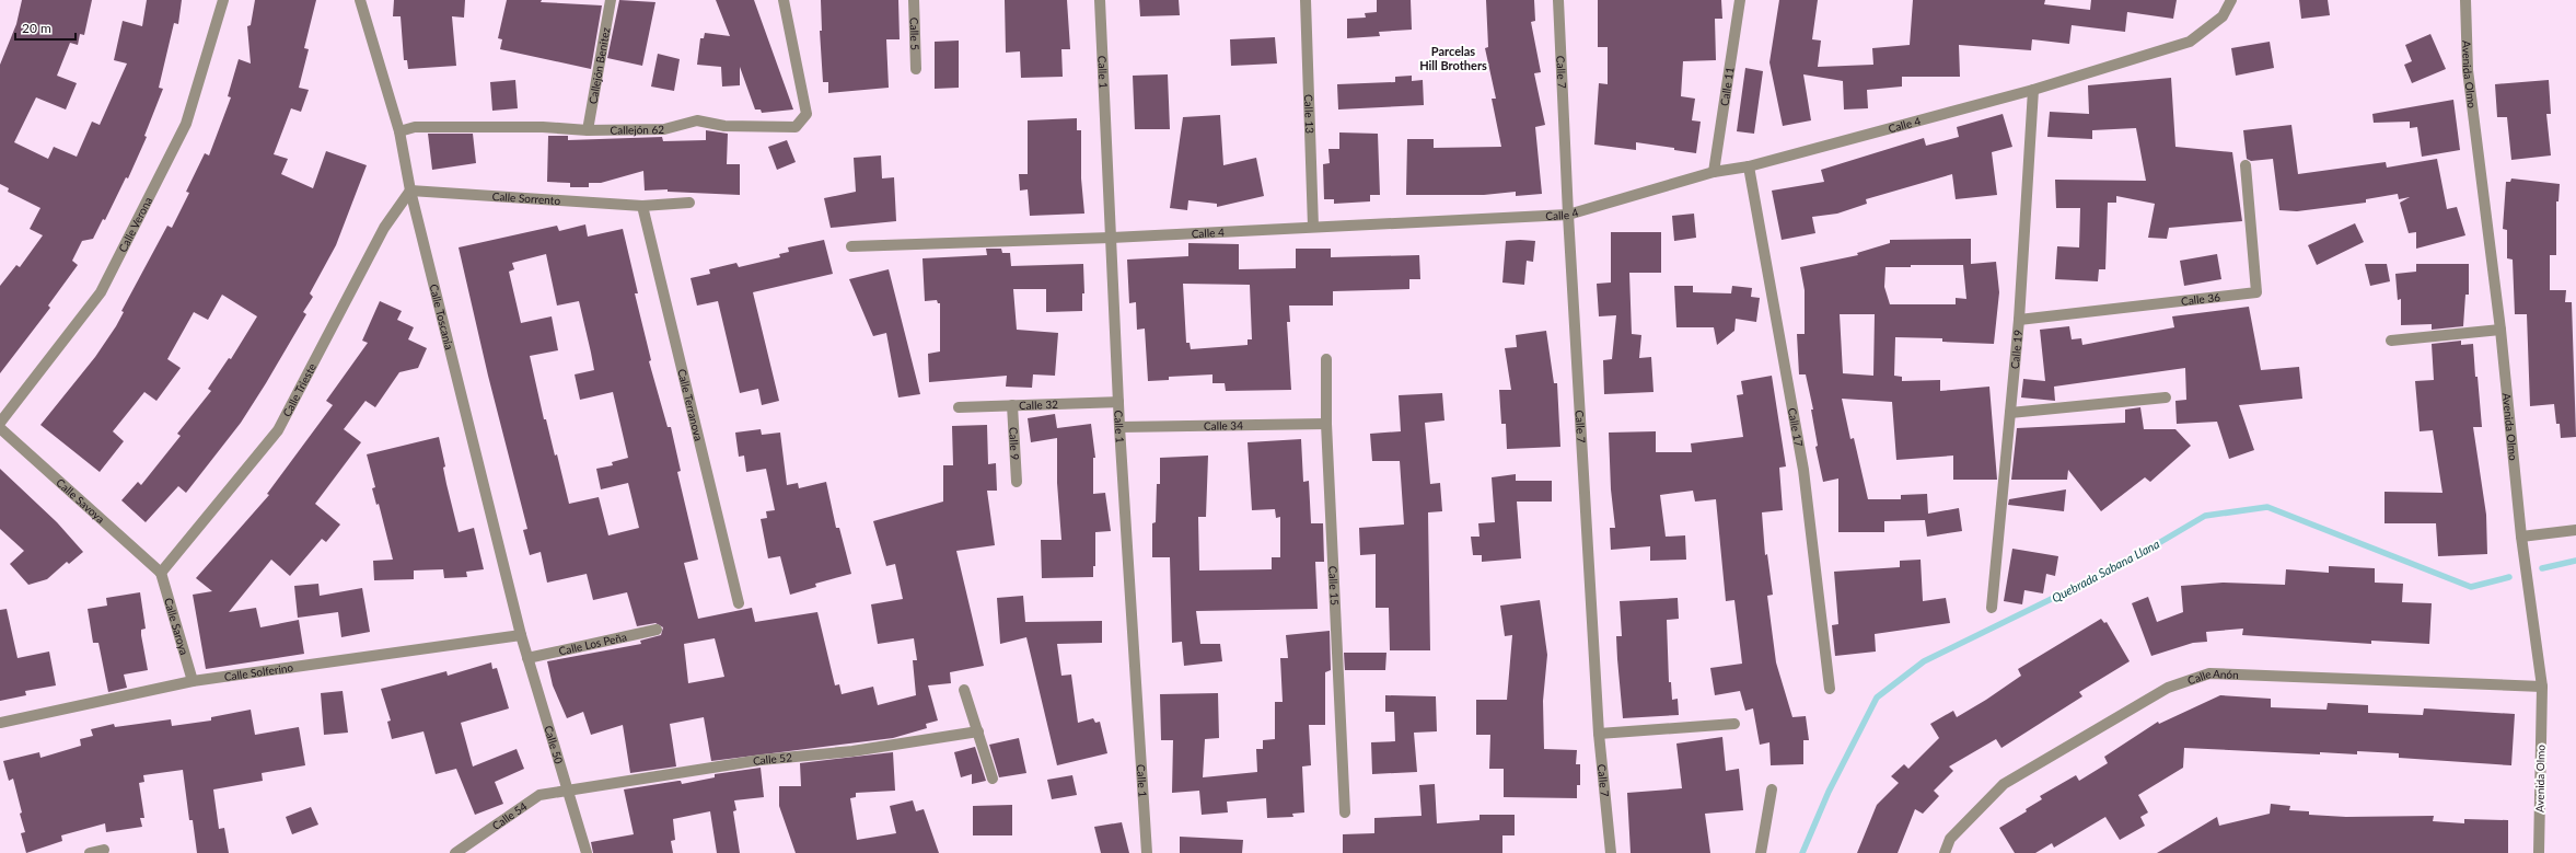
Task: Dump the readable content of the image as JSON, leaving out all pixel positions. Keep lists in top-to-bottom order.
{
  "streets": {
    "street": [
      "Calle 5",
      "Callejón Benitez",
      "Calle 1",
      "Calle 7",
      "Avenida Olmo",
      "Calle 11",
      "Calle 13",
      "Calle 4",
      "Callejón 62",
      "Calle Sorrento",
      "Calle Verona",
      "Calle 36",
      "Calle Toscania",
      "Calle 19",
      "Calle Trieste",
      "Calle Terranova",
      "Calle 32",
      "Calle 34",
      "Calle 17",
      "Calle 9",
      "Calle Savoya",
      "Calle 15",
      "Calle Saroya",
      "Calle Los Peña",
      "Calle Solferino",
      "Calle Anón",
      "Calle 50",
      "Calle 52",
      "Calle 54"
    ]
  },
  "crossings": [
    ["Callejón Benitez", "Callejón 62"],
    ["Calle 1", "Calle 4"],
    ["Calle 1", "Calle 32"],
    ["Calle 1", "Calle 34"],
    ["Calle 7", "Calle 4"],
    ["Avenida Olmo", "Calle Anón"],
    ["Calle 11", "Calle 4"],
    ["Calle 13", "Calle 4"],
    ["Calle 4", "Calle 19"],
    ["Calle 4", "Calle 17"],
    ["Callejón 62", "Calle Toscania"],
    ["Calle Sorrento", "Calle Toscania"],
    ["Calle Sorrento", "Calle Trieste"],
    ["Calle Sorrento", "Calle Terranova"],
    ["Calle 36", "Calle 19"],
    ["Calle Toscania", "Calle Trieste"],
    ["Calle Toscania", "Calle Solferino"],
    ["Calle Toscania", "Calle 50"],
    ["Calle Trieste", "Calle Savoya"],
    ["Calle Trieste", "Calle Saroya"],
    ["Calle 32", "Calle 9"],
    ["Calle 34", "Calle 15"],
    ["Calle Savoya", "Calle Saroya"],
    ["Calle Saroya", "Calle Solferino"],
    ["Calle Los Peña", "Calle 50"],
    ["Calle Solferino", "Calle 50"],
    ["Calle 50", "Calle 52"],
    ["Calle 50", "Calle 54"],
    ["Calle 52", "Calle 54"]
  ],
  "districts": ["Parcelas Hill Brothers"],
  "water": ["Quebrada Sabana Llana"],
  "scale_bar": "20 m"
}
